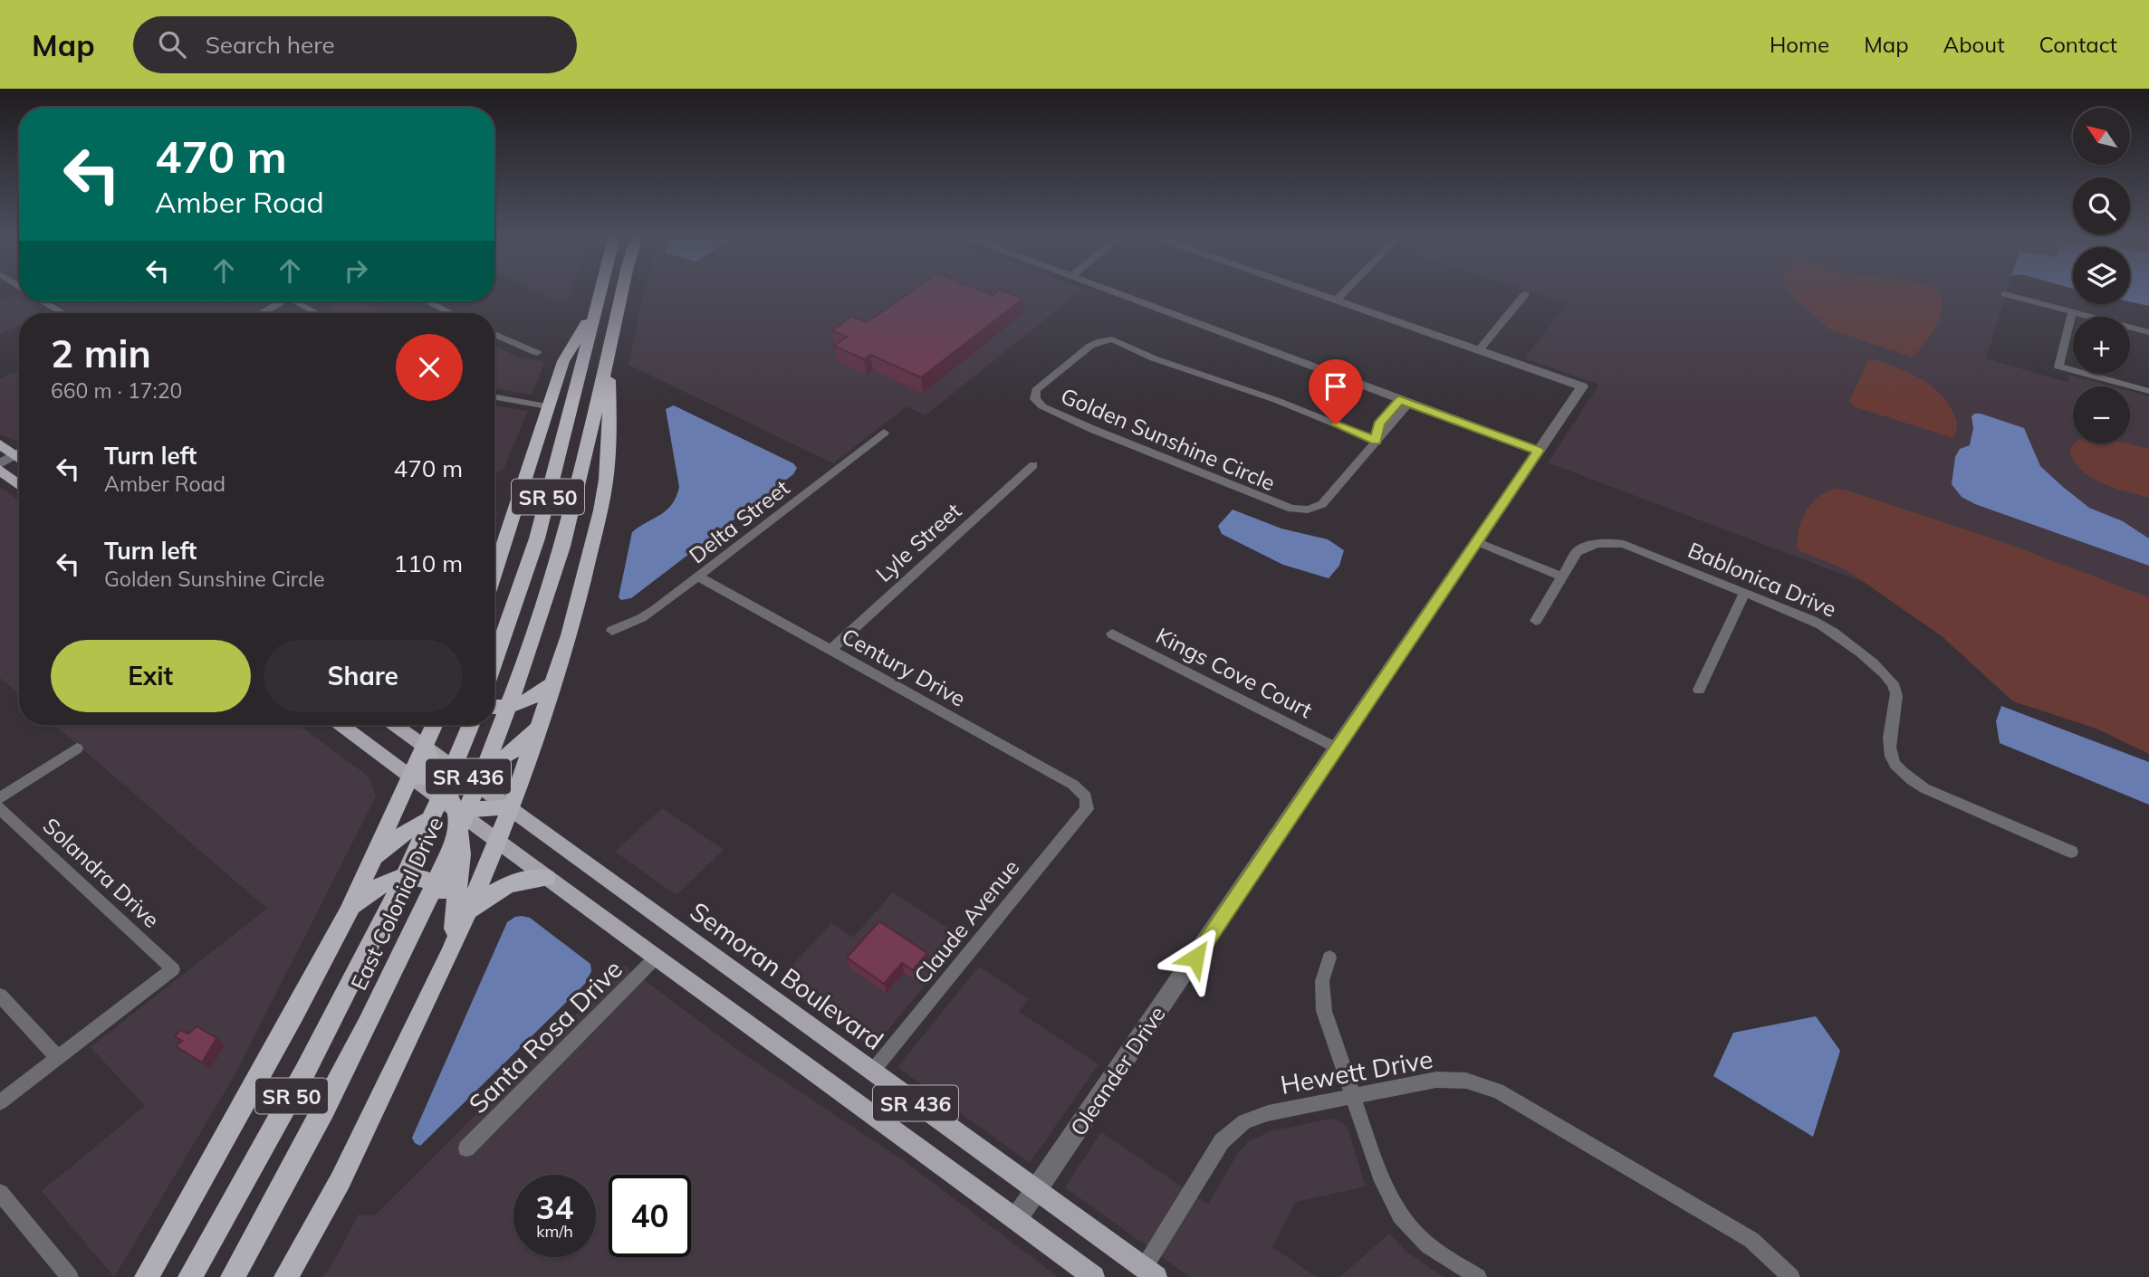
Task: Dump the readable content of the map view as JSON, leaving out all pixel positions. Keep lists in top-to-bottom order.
{
  "streets": {
    "highway": ["SR 50", "East Colonial Drive"],
    "main road": ["SR 436", "Semoran Boulevard"],
    "street": [
      "Golden Sunshine Circle",
      "Delta Street",
      "Lyle Street",
      "Bablonica Drive",
      "Century Drive",
      "Kings Cove Court",
      "Solandra Drive",
      "Claude Avenue",
      "Santa Rosa Drive",
      "Oleander Drive",
      "Hewett Drive"
    ]
  },
  "crossings": [
    ["Delta Street", "Century Drive"],
    ["Lyle Street", "Century Drive"],
    ["Century Drive", "Claude Avenue"],
    ["Kings Cove Court", "Oleander Drive"],
    ["SR 436", "Santa Rosa Drive"],
    ["SR 436", "Oleander Drive"],
    ["Claude Avenue", "Semoran Boulevard"],
    ["Semoran Boulevard", "Oleander Drive"],
    ["Semoran Boulevard", "Hewett Drive"]
  ],
  "north": "top left",
  "page": {
    "header": "Map",
    "search": "Search here",
    "nav": [
      "Home",
      "Map",
      "About",
      "Contact"
    ],
    "map_buttons": ["+", "−"],
    "turn": ["470 m", "Amber Road"],
    "heading": ["2 min", "660 m · 17:20"],
    "list": [
      {
        "name": "Turn left",
        "note": "Amber Road",
        "value": "470 m"
      },
      {
        "name": "Turn left",
        "note": "Golden Sunshine Circle",
        "value": "110 m"
      }
    ],
    "buttons": ["Exit", "Share"],
    "speed": "34 km/h",
    "limit": "40"
  }
}
